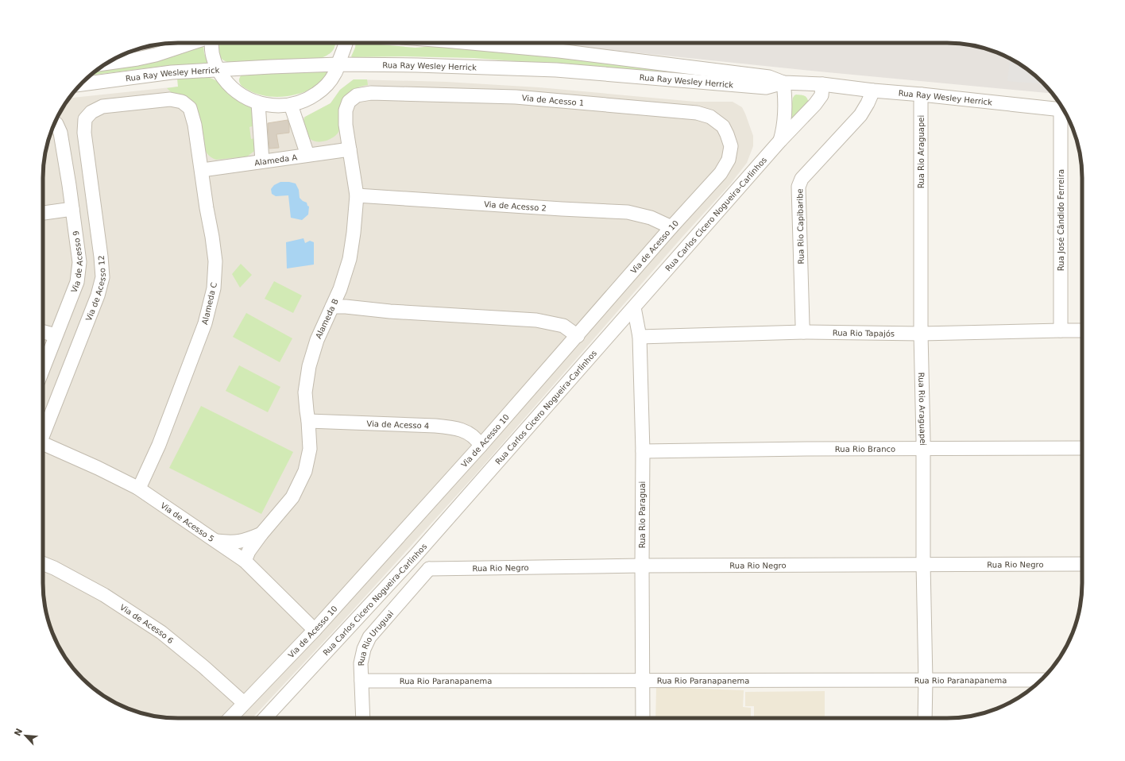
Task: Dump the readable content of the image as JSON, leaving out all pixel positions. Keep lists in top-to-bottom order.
{
  "streets": {
    "street": [
      "Rua Ray Wesley Herrick",
      "Via de Acesso 1",
      "Rua Rio Araguapei",
      "Alameda A",
      "Via de Acesso 2",
      "Rua Carlos Cicero Nogueira-Carlinhos",
      "Rua José Cândido Ferreira",
      "Rua Rio Capibaribe",
      "Via de Acesso 10",
      "Via de Acesso 9",
      "Via de Acesso 12",
      "Alameda C",
      "Alameda B",
      "Rua Rio Tapajós",
      "Via de Acesso 4",
      "Rua Rio Branco",
      "Rua Rio Paraguai",
      "Via de Acesso 5",
      "Rua Rio Negro",
      "Via de Acesso 6",
      "Rua Rio Uruguai",
      "Rua Rio Paranapanema"
    ]
  },
  "crossings": [
    ["Rua Ray Wesley Herrick", "Rua Rio Araguapei"],
    ["Rua Ray Wesley Herrick", "Rua Carlos Cicero Nogueira-Carlinhos"],
    ["Rua Ray Wesley Herrick", "Rua Rio Capibaribe"],
    ["Via de Acesso 1", "Via de Acesso 10"],
    ["Via de Acesso 1", "Alameda B"],
    ["Rua Rio Araguapei", "Rua Rio Tapajós"],
    ["Rua Rio Araguapei", "Rua Rio Branco"],
    ["Rua Rio Araguapei", "Rua Rio Negro"],
    ["Rua Rio Araguapei", "Rua Rio Paranapanema"],
    ["Alameda A", "Alameda C"],
    ["Alameda A", "Alameda B"],
    ["Via de Acesso 2", "Via de Acesso 10"],
    ["Via de Acesso 2", "Alameda B"],
    ["Rua Carlos Cicero Nogueira-Carlinhos", "Rua Rio Paraguai"],
    ["Rua José Cândido Ferreira", "Rua Rio Tapajós"],
    ["Rua Rio Capibaribe", "Rua Rio Tapajós"],
    ["Via de Acesso 10", "Via de Acesso 4"],
    ["Via de Acesso 10", "Via de Acesso 5"],
    ["Via de Acesso 10", "Via de Acesso 6"],
    ["Via de Acesso 12", "Alameda C"],
    ["Alameda C", "Via de Acesso 5"],
    ["Alameda B", "Via de Acesso 4"],
    ["Alameda B", "Via de Acesso 5"],
    ["Rua Rio Tapajós", "Rua Rio Paraguai"],
    ["Rua Rio Branco", "Rua Rio Paraguai"],
    ["Rua Rio Paraguai", "Rua Rio Negro"],
    ["Rua Rio Paraguai", "Rua Rio Paranapanema"],
    ["Rua Rio Negro", "Rua Rio Uruguai"],
    ["Rua Rio Uruguai", "Rua Rio Paranapanema"]
  ],
  "north": "top left"
}
